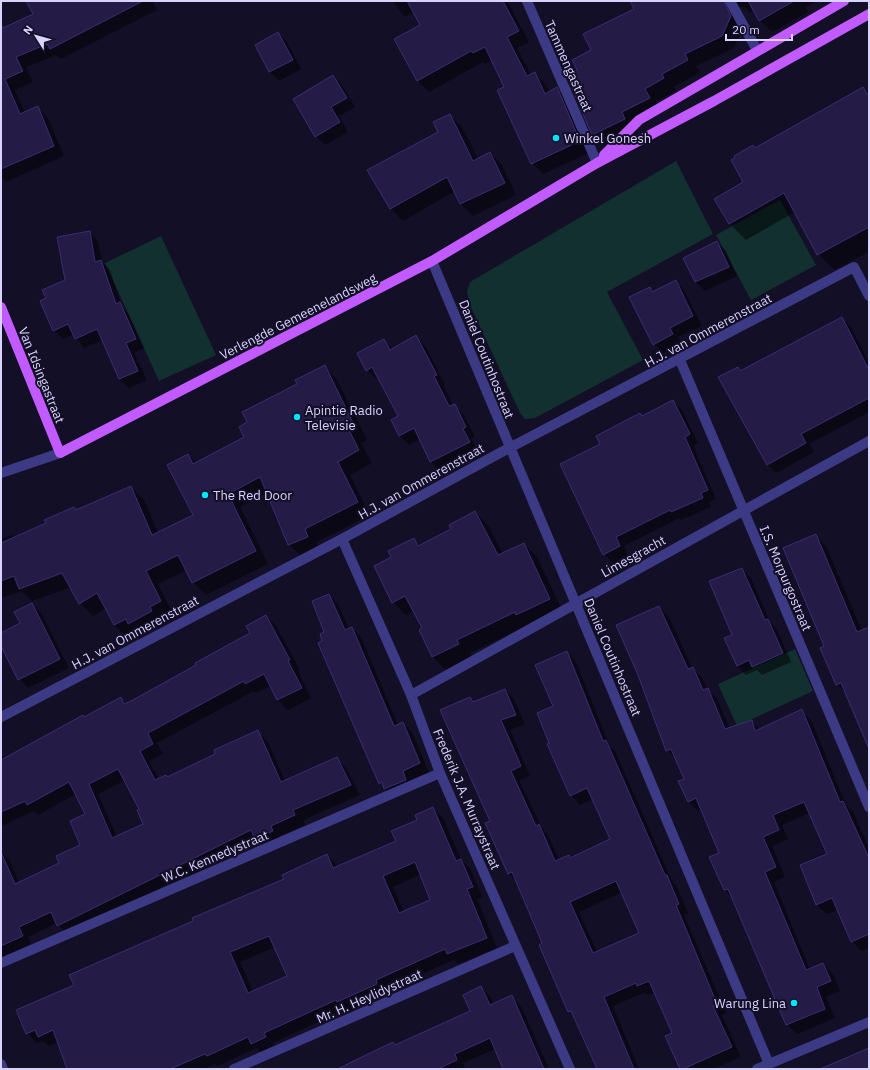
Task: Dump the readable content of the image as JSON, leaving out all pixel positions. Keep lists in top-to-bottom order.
{
  "streets": {
    "main road": ["Verlengde Gemeenelandsweg", "Van Idsingastraat"],
    "street": [
      "Tammengastraat",
      "H.J. van Ommerenstraat",
      "Daniel Coutinhostraat",
      "Limesgracht",
      "I.S. Morpurgostraat",
      "Frederik J.A. Murraystraat",
      "W.C. Kennedystraat",
      "Mr. H. Heylidystraat"
    ]
  },
  "crossings": [
    ["Tammengastraat", "Verlengde Gemeenelandsweg"],
    ["Verlengde Gemeenelandsweg", "Daniel Coutinhostraat"],
    ["Verlengde Gemeenelandsweg", "Van Idsingastraat"],
    ["H.J. van Ommerenstraat", "Daniel Coutinhostraat"],
    ["H.J. van Ommerenstraat", "I.S. Morpurgostraat"],
    ["H.J. van Ommerenstraat", "Frederik J.A. Murraystraat"],
    ["Daniel Coutinhostraat", "Limesgracht"],
    ["Limesgracht", "I.S. Morpurgostraat"],
    ["Limesgracht", "Frederik J.A. Murraystraat"],
    ["Frederik J.A. Murraystraat", "W.C. Kennedystraat"],
    ["Frederik J.A. Murraystraat", "Mr. H. Heylidystraat"]
  ],
  "places": [
    "Winkel Gonesh",
    "Apintie Radio Televisie",
    "The Red Door",
    "Warung Lina"
  ],
  "scale_bar": "20 m",
  "north": "top left"
}
